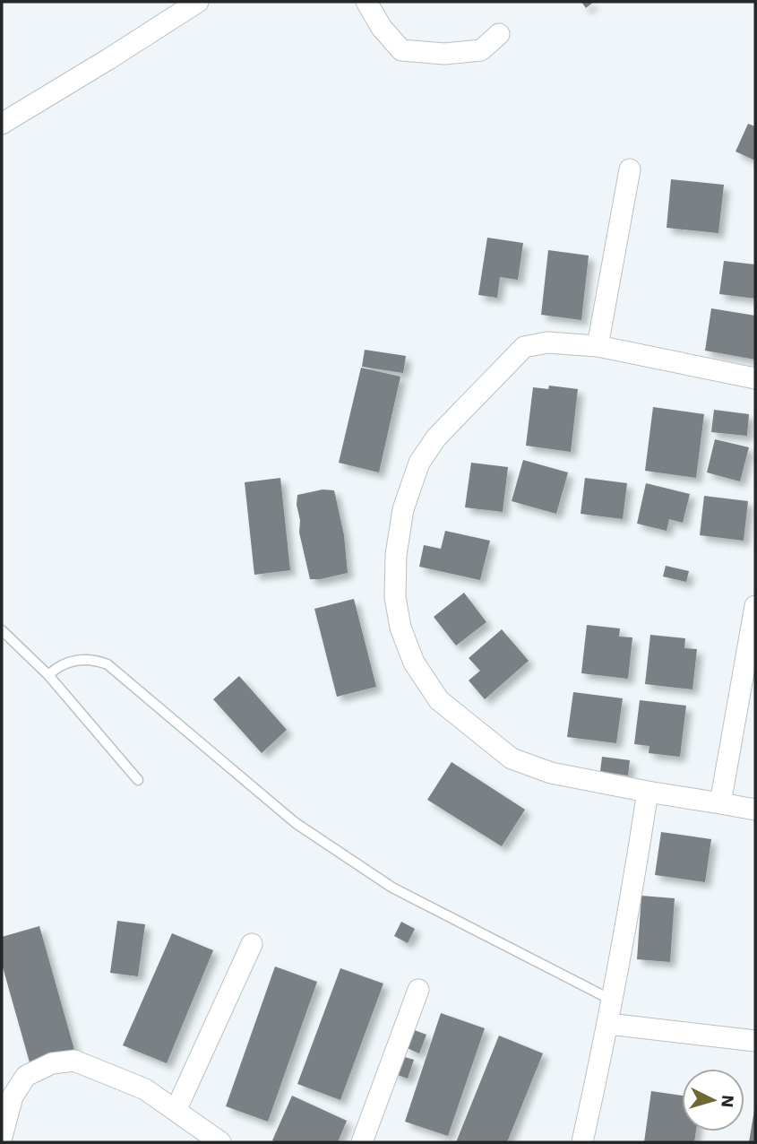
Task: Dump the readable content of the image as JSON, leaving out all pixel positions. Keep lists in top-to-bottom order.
{
  "north": "right"
}
